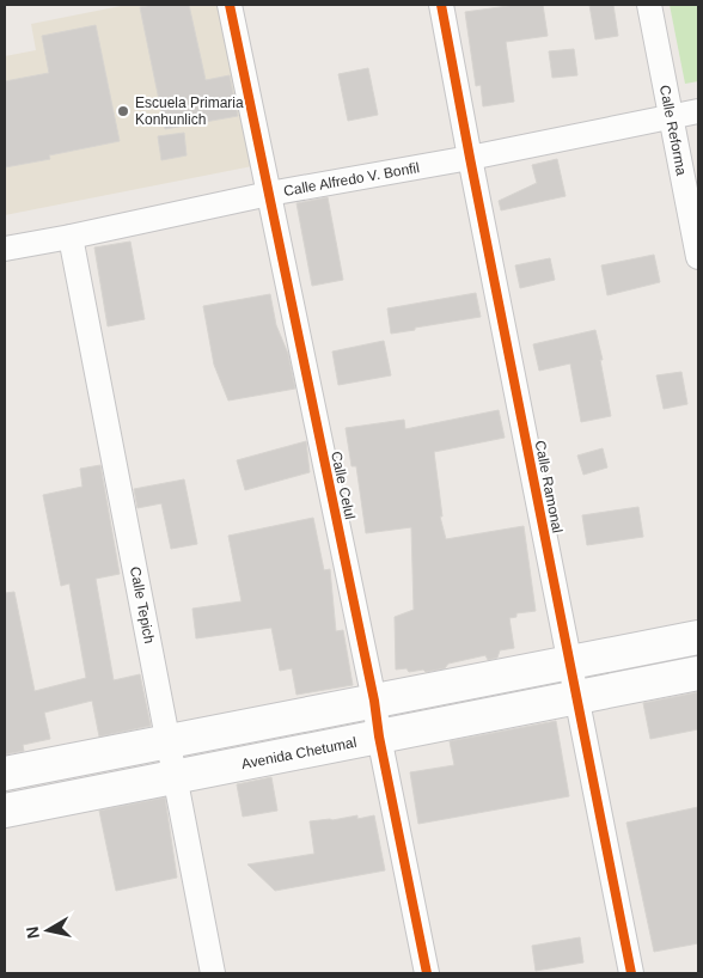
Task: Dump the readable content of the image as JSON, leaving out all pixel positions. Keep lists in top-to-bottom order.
{
  "streets": {
    "main road": ["Avenida Chetumal"],
    "street": [
      "Calle Reforma",
      "Calle Alfredo V. Bonfil",
      "Calle Celul",
      "Calle Ramonal",
      "Calle Tepich"
    ]
  },
  "crossings": [
    ["Calle Reforma", "Calle Alfredo V. Bonfil"],
    ["Calle Alfredo V. Bonfil", "Calle Celul"],
    ["Calle Alfredo V. Bonfil", "Calle Ramonal"],
    ["Calle Alfredo V. Bonfil", "Calle Tepich"],
    ["Calle Celul", "Avenida Chetumal"],
    ["Calle Ramonal", "Avenida Chetumal"],
    ["Calle Tepich", "Avenida Chetumal"]
  ],
  "places": ["Escuela Primaria Konhunlich"],
  "north": "left"
}
